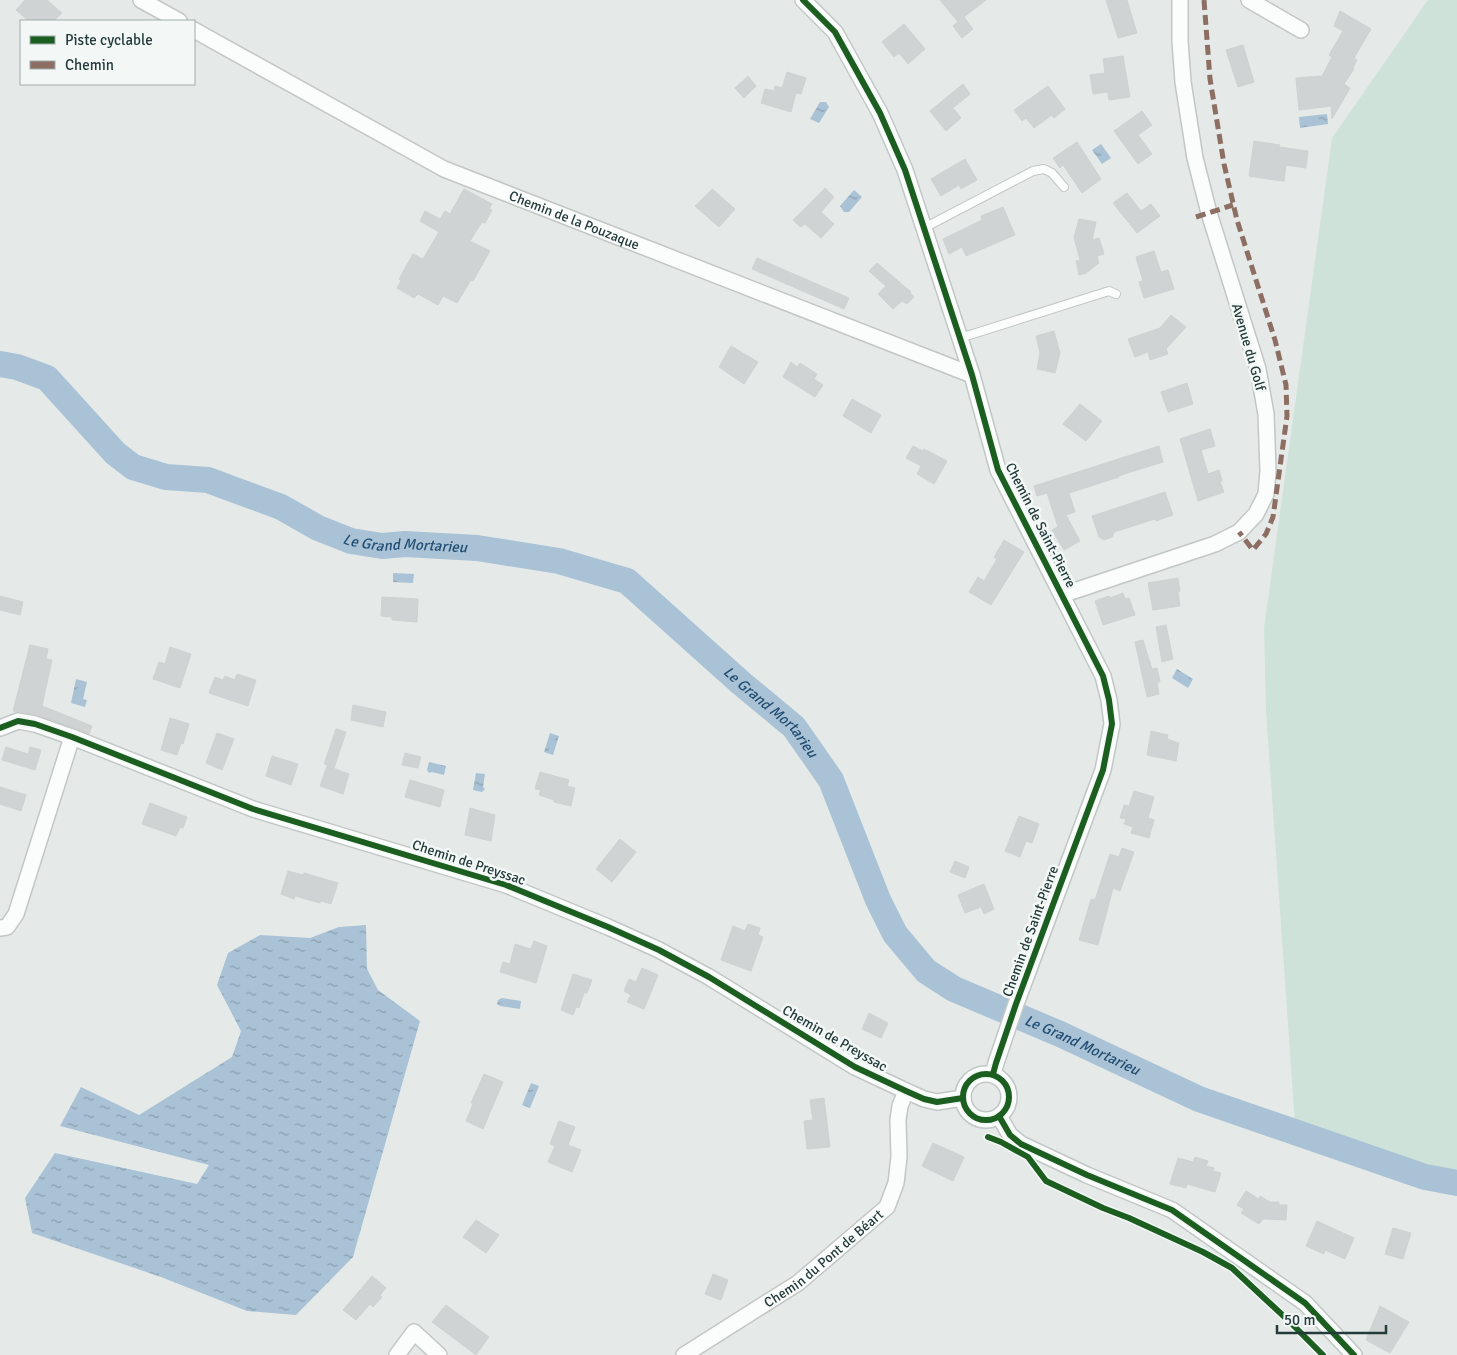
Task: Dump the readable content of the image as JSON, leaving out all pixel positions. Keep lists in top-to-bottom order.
{
  "streets": {
    "street": [
      "Chemin de la Pouzaque",
      "Avenue du Golf",
      "Chemin de Saint-Pierre",
      "Chemin de Preyssac",
      "Chemin du Pont de Béart"
    ]
  },
  "crossings": [
    ["Chemin de la Pouzaque", "Chemin de Saint-Pierre"],
    ["Avenue du Golf", "Chemin de Saint-Pierre"],
    ["Chemin de Saint-Pierre", "Chemin de Preyssac"],
    ["Chemin de Preyssac", "Chemin du Pont de Béart"]
  ],
  "water": ["Le Grand Mortarieu"],
  "legend": ["Piste cyclable", "Chemin"],
  "scale_bar": "50 m"
}
